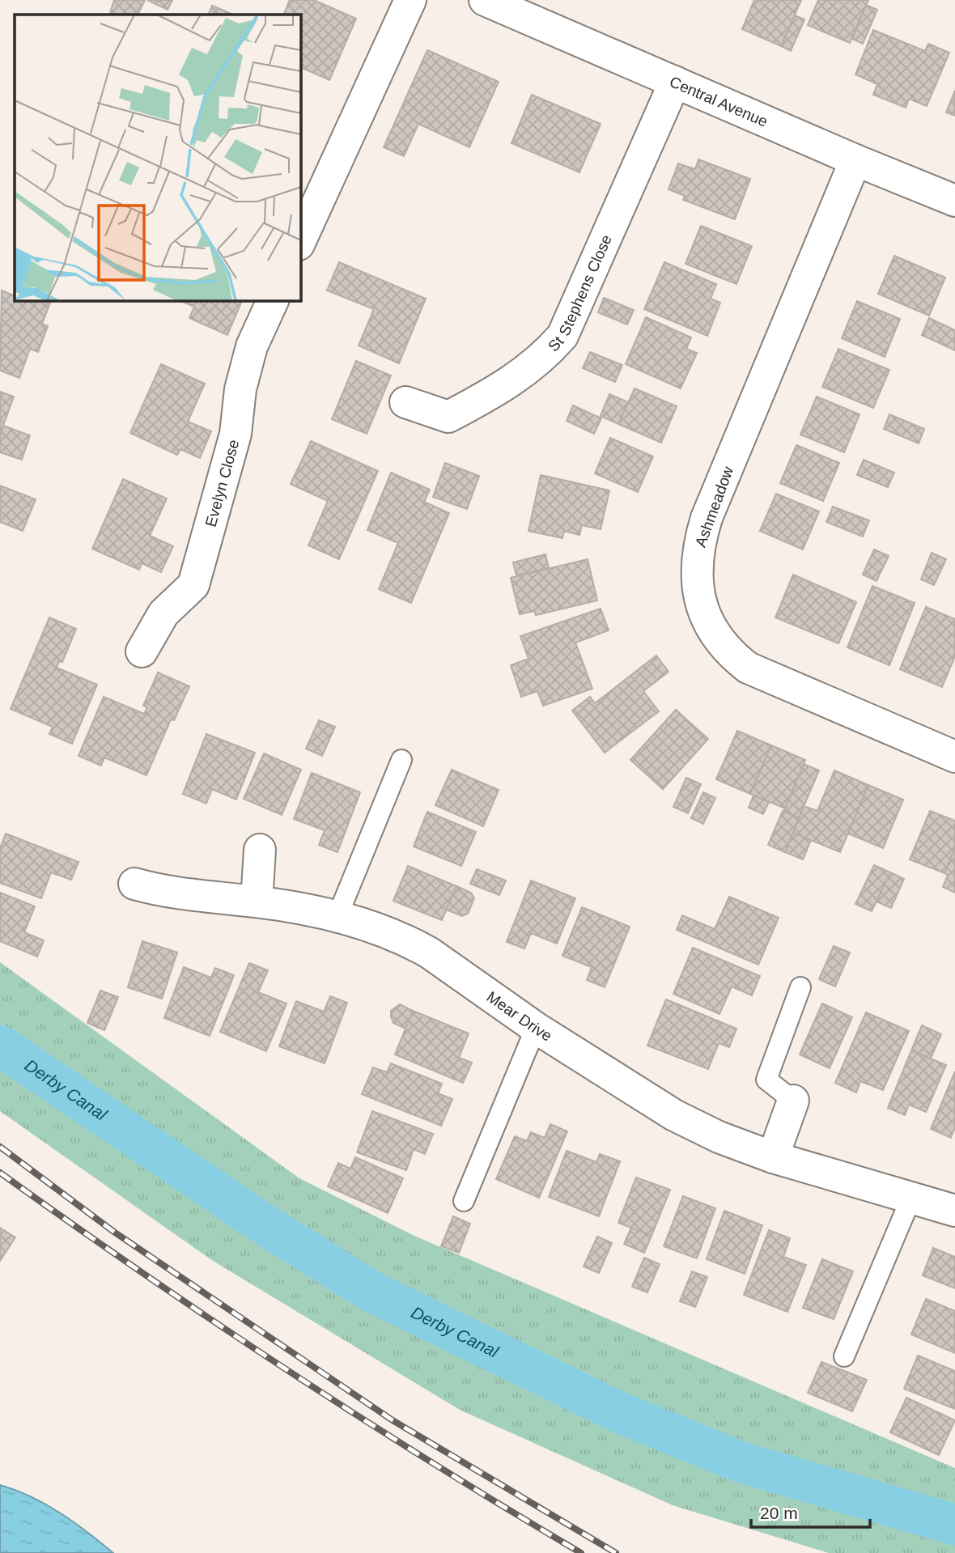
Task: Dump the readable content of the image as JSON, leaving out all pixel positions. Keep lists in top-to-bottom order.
{
  "streets": {
    "street": [
      "Central Avenue",
      "St Stephens Close",
      "Evelyn Close",
      "Ashmeadow",
      "Mear Drive"
    ]
  },
  "crossings": [
    ["Central Avenue", "St Stephens Close"],
    ["Central Avenue", "Ashmeadow"]
  ],
  "water": ["Derby Canal"],
  "scale_bar": "20 m"
}
